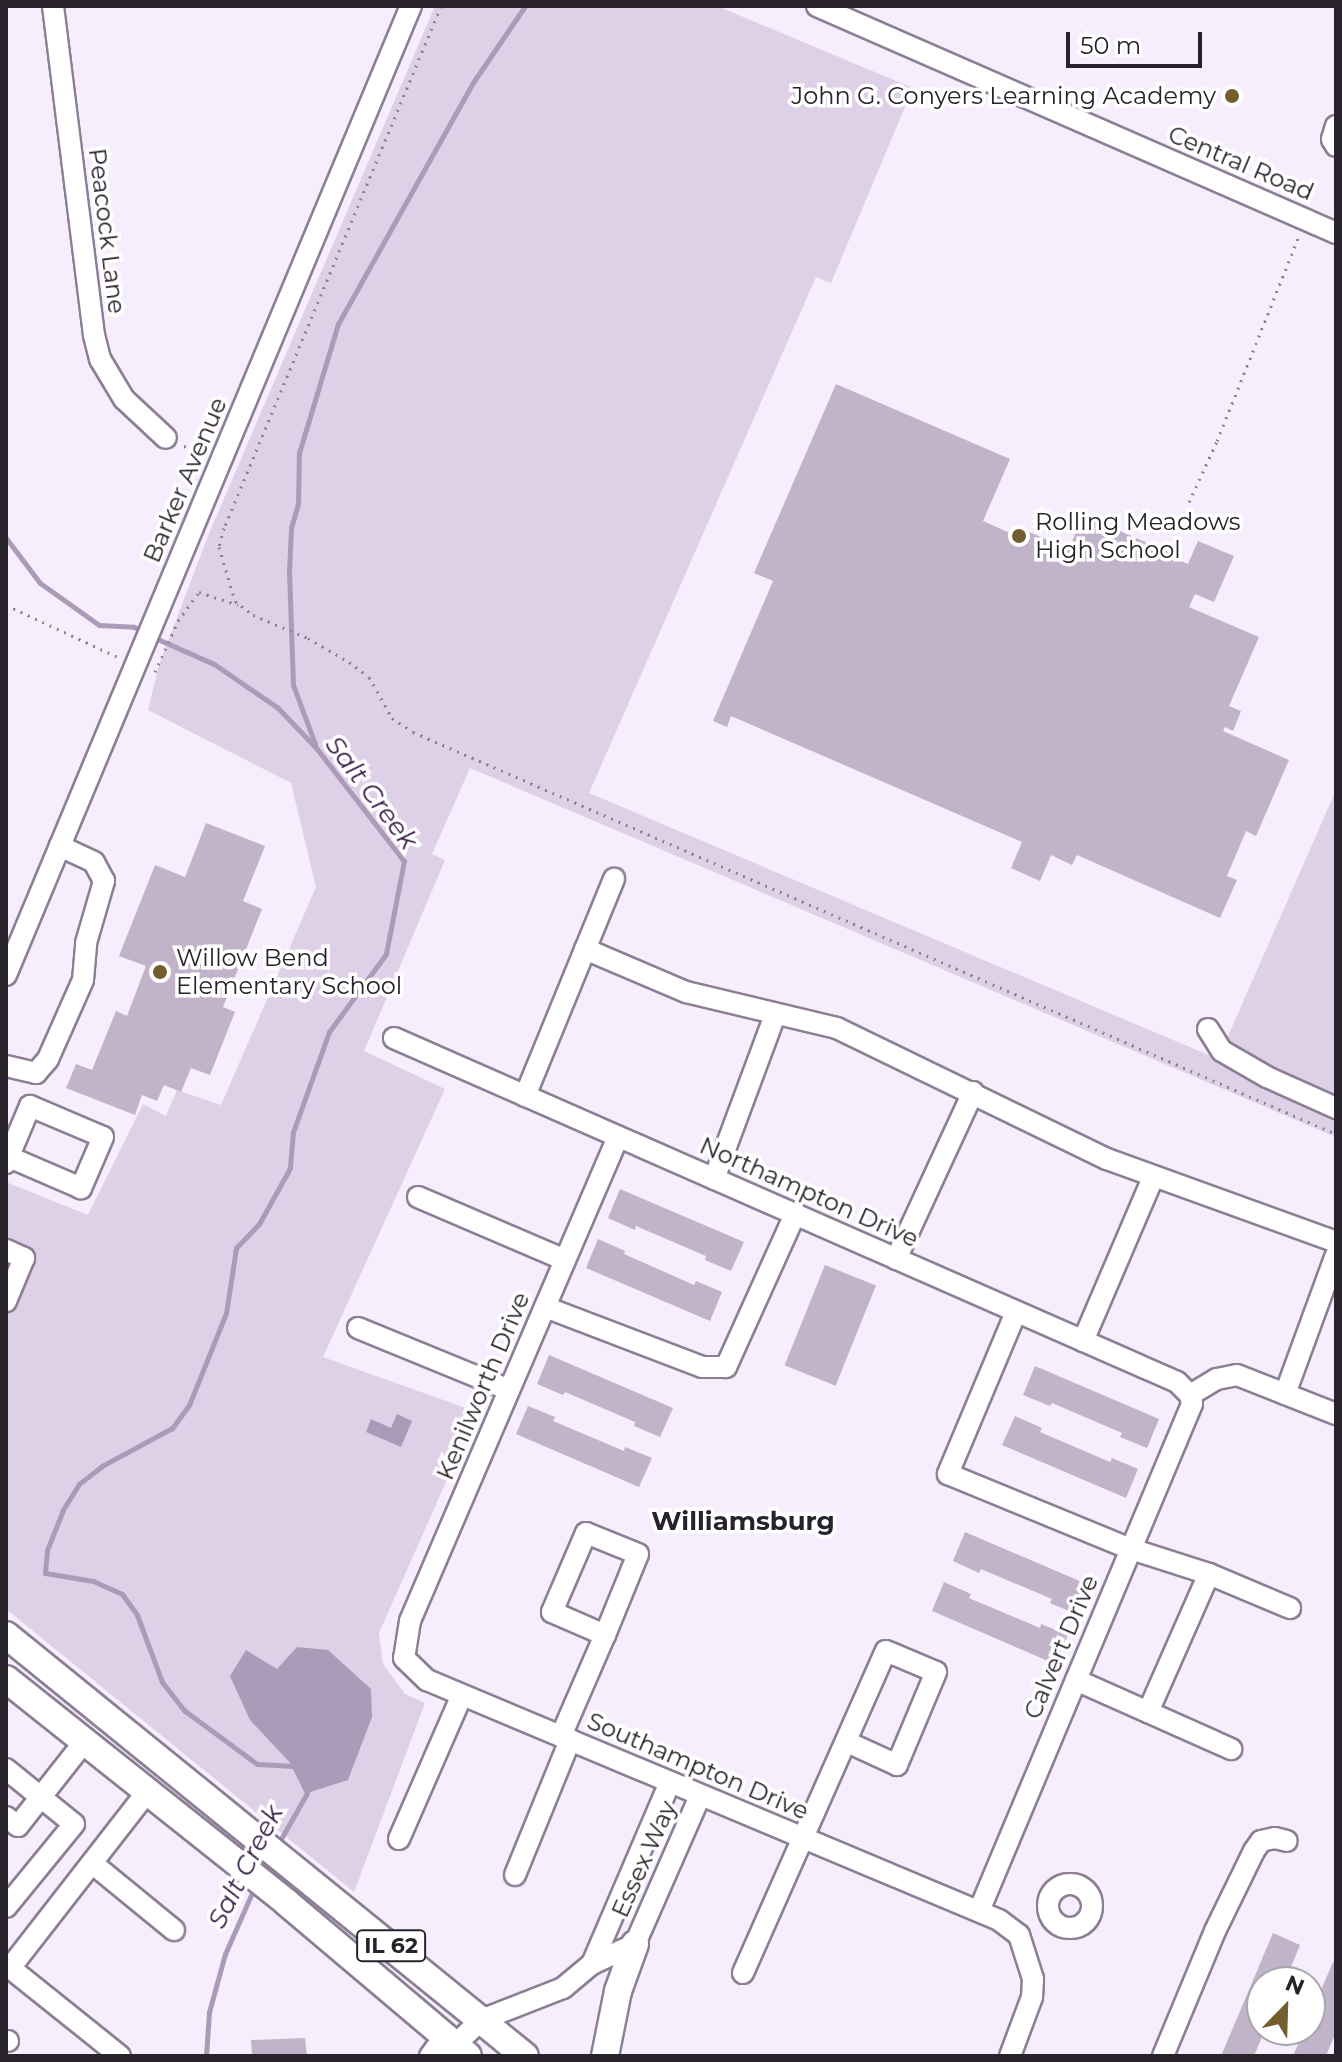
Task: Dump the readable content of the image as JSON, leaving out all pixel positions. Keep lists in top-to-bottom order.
{
  "streets": {
    "main road": ["IL 62"],
    "street": [
      "Central Road",
      "Peacock Lane",
      "Barker Avenue",
      "Northampton Drive",
      "Kenilworth Drive",
      "Calvert Drive",
      "Southampton Drive",
      "Essex Way"
    ]
  },
  "crossings": [
    ["Northampton Drive", "Kenilworth Drive"],
    ["Northampton Drive", "Calvert Drive"],
    ["Kenilworth Drive", "Southampton Drive"],
    ["Calvert Drive", "Southampton Drive"],
    ["Southampton Drive", "Essex Way"],
    ["Essex Way", "IL 62"]
  ],
  "districts": ["Williamsburg"],
  "water": ["Salt Creek"],
  "places": ["John G. Conyers Learning Academy", "Rolling Meadows High School", "Willow Bend Elementary School"],
  "scale_bar": "50 m",
  "north": "top right"
}
